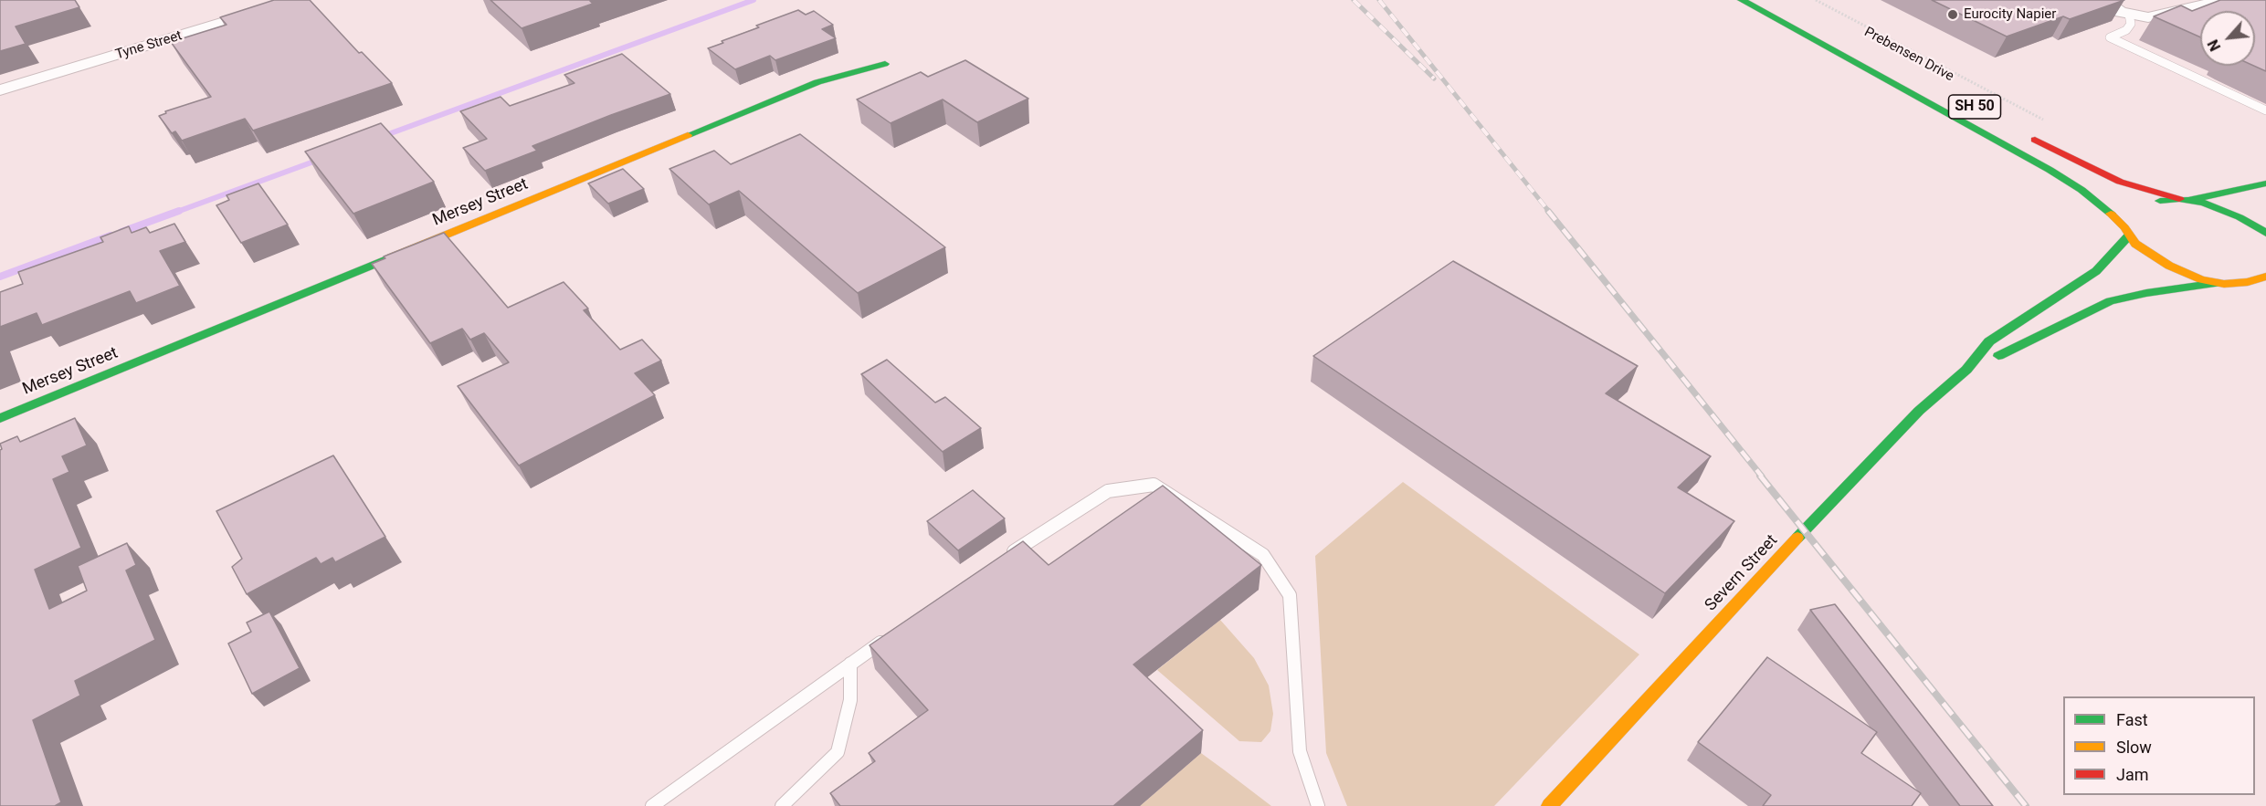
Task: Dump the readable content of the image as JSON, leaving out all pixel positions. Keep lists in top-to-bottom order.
{
  "streets": {
    "street": [
      "Tyne Street",
      "Prebensen Drive",
      "SH 50",
      "Mersey Street",
      "Severn Street"
    ]
  },
  "crossings": [
    ["Prebensen Drive", "SH 50"],
    ["Prebensen Drive", "Severn Street"],
    ["SH 50", "Severn Street"]
  ],
  "places": ["Eurocity Napier"],
  "legend": ["Fast", "Slow", "Jam"],
  "north": "bottom left"
}
